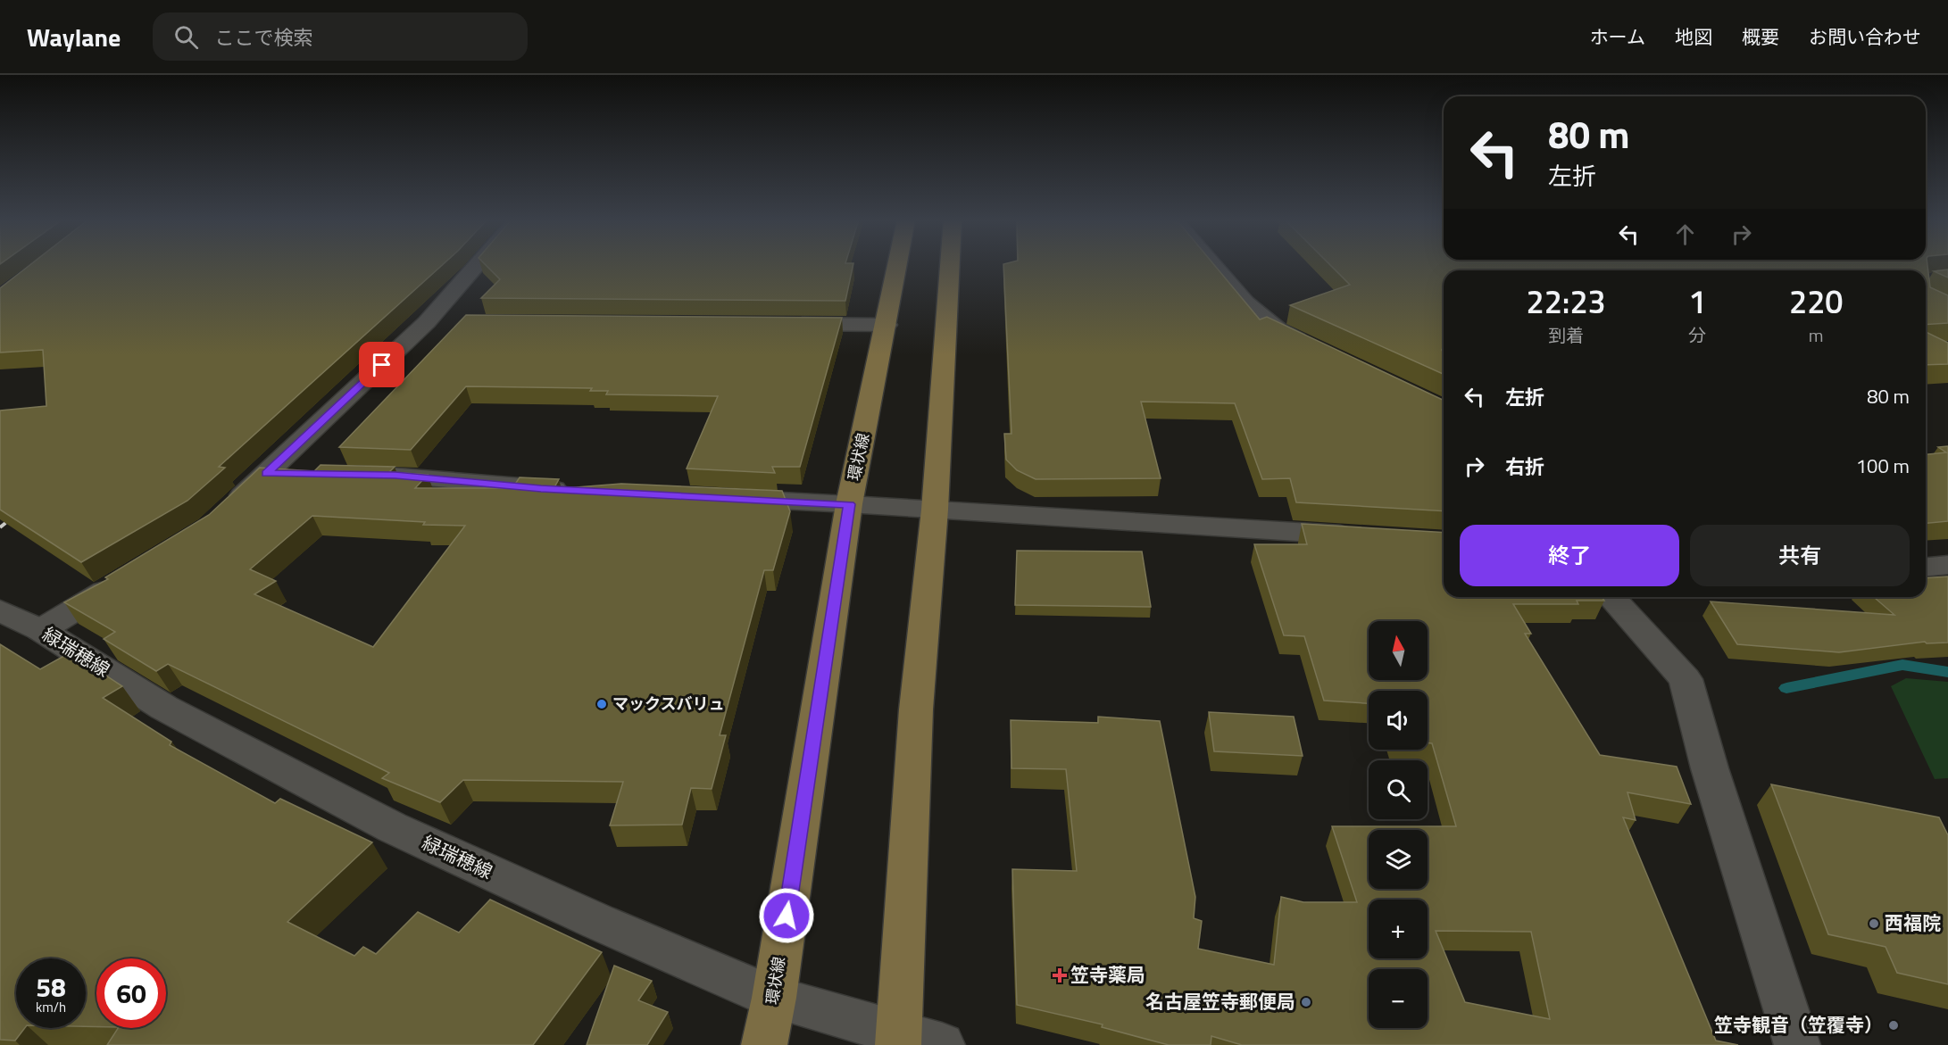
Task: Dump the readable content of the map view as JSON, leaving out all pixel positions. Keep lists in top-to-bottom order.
{
  "streets": {
    "main road": ["環状線"],
    "street": ["緑瑞穂線"]
  },
  "crossings": [
    ["環状線", "緑瑞穂線"]
  ],
  "places": {
    "other": [
      "マックスバリュ",
      "西福院",
      "名古屋笠寺郵便局",
      "笠寺観音（笠覆寺）"
    ],
    "health": ["笠寺薬局"]
  },
  "north": "top",
  "page": {
    "header": "Waylane",
    "search": "ここで検索",
    "nav": [
      "ホーム",
      "地図",
      "概要",
      "お問い合わせ"
    ],
    "turn": ["80 m", "左折"],
    "eta": [
      "22:23",
      "到着",
      "1",
      "分",
      "220",
      "m"
    ],
    "list": [
      {
        "name": "左折",
        "value": "80 m"
      },
      {
        "name": "右折",
        "value": "100 m"
      }
    ],
    "buttons": ["終了", "共有"],
    "map_buttons": ["+", "−"],
    "speed": "58 km/h",
    "limit": "60"
  }
}
